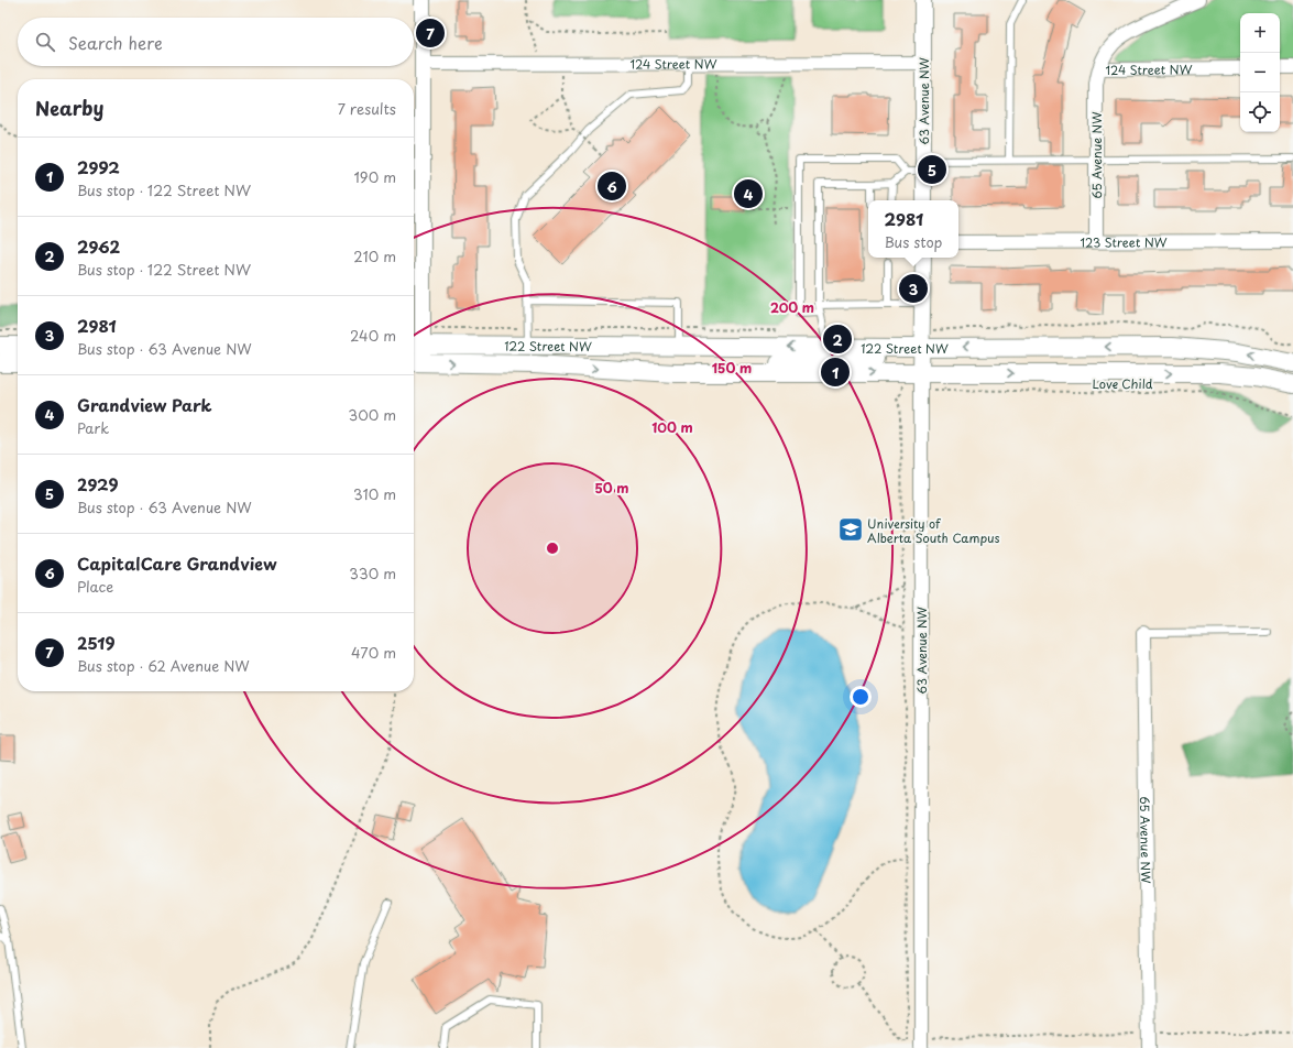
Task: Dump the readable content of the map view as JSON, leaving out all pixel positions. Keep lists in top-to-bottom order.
{
  "streets": {
    "main road": ["122 Street NW"],
    "street": [
      "124 Street NW",
      "63 Avenue NW",
      "65 Avenue NW",
      "123 Street NW"
    ],
    "path": ["Love Child"]
  },
  "crossings": [
    ["124 Street NW", "63 Avenue NW"],
    ["124 Street NW", "65 Avenue NW"],
    ["63 Avenue NW", "122 Street NW"],
    ["65 Avenue NW", "123 Street NW"]
  ],
  "places": {
    "school or university": ["University of Alberta South Campus"]
  },
  "page": {
    "map_buttons": ["+", "−"],
    "pins": [
      "7",
      "5",
      "6",
      "4",
      "3",
      "2",
      "1"
    ],
    "search": "Search here",
    "heading": ["Nearby", "7 results"],
    "list": [
      {
        "mark": "1",
        "name": "2992",
        "note": "Bus stop · 122 Street NW",
        "value": "190 m"
      },
      {
        "mark": "2",
        "name": "2962",
        "note": "Bus stop · 122 Street NW",
        "value": "210 m"
      },
      {
        "mark": "3",
        "name": "2981",
        "note": "Bus stop · 63 Avenue NW",
        "value": "240 m"
      },
      {
        "mark": "4",
        "name": "Grandview Park",
        "note": "Park",
        "value": "300 m"
      },
      {
        "mark": "5",
        "name": "2929",
        "note": "Bus stop · 63 Avenue NW",
        "value": "310 m"
      },
      {
        "mark": "6",
        "name": "CapitalCare Grandview",
        "note": "Place",
        "value": "330 m"
      },
      {
        "mark": "7",
        "name": "2519",
        "note": "Bus stop · 62 Avenue NW",
        "value": "470 m"
      }
    ],
    "popup": ["2981", "Bus stop"]
  },
  "rings": [
    "200 m",
    "150 m",
    "100 m",
    "50 m"
  ]
}
